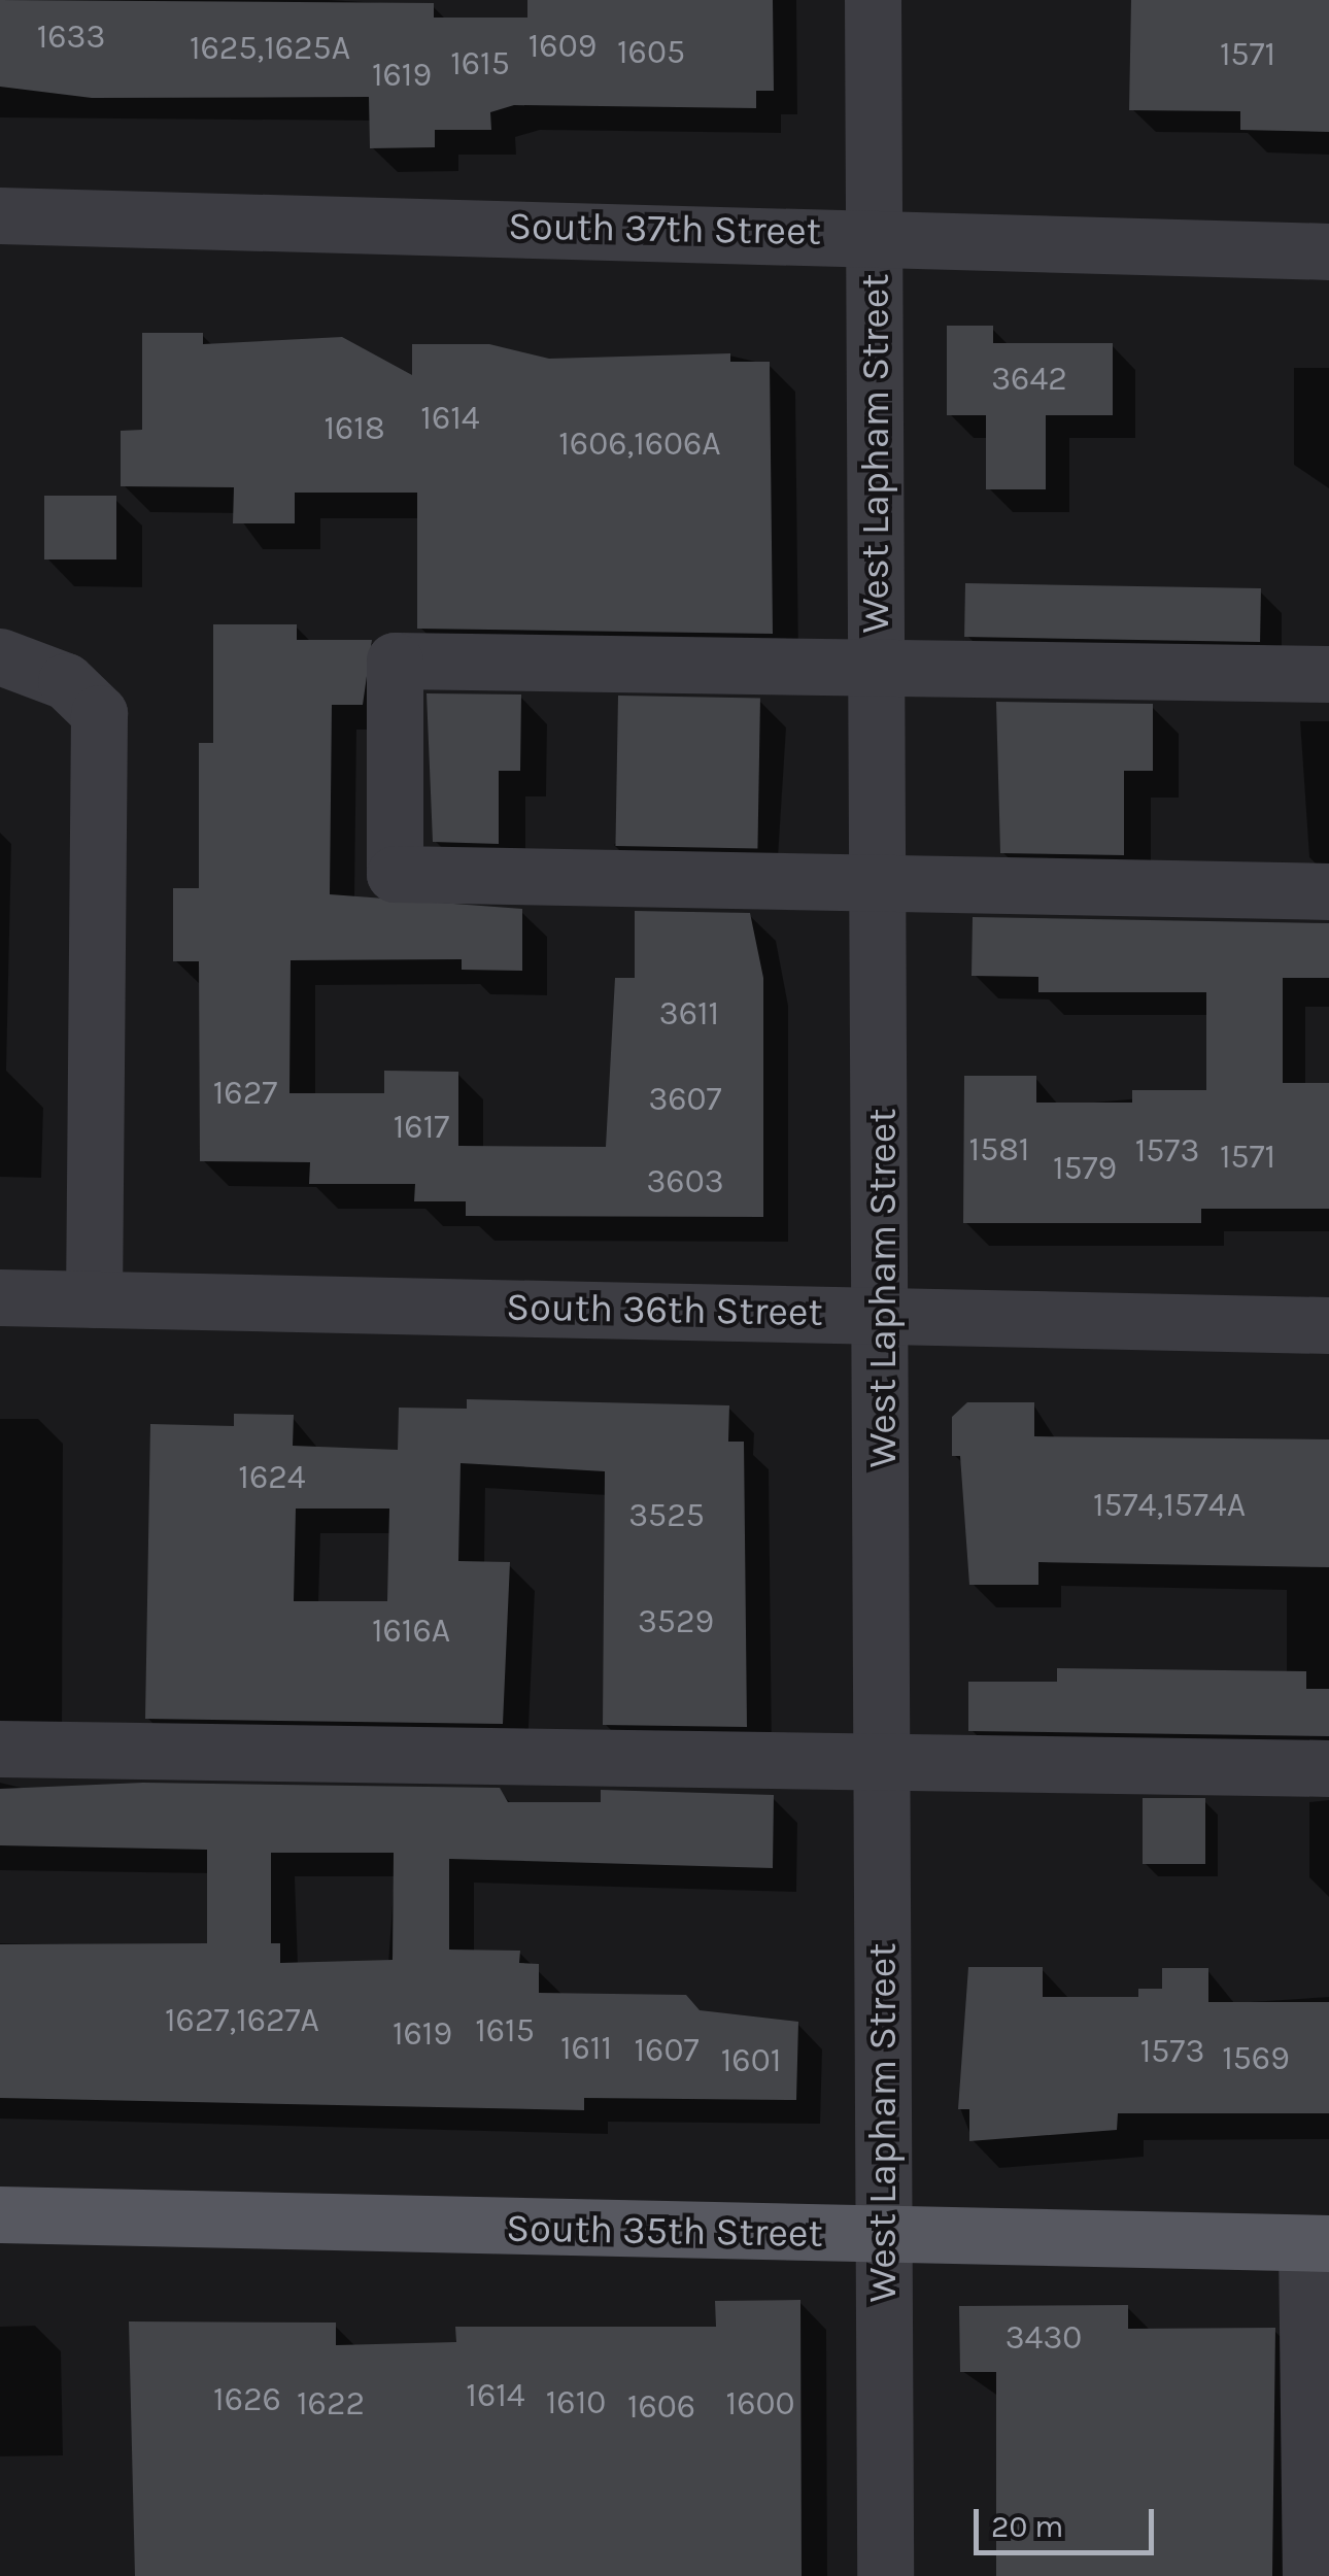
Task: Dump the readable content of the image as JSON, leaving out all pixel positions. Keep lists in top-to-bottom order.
{
  "streets": {
    "main road": ["South 35th Street"],
    "street": ["South 37th Street", "West Lapham Street", "South 36th Street"]
  },
  "crossings": [
    ["South 37th Street", "West Lapham Street"],
    ["West Lapham Street", "South 36th Street"],
    ["West Lapham Street", "South 35th Street"]
  ],
  "house_numbers": [
    "1633",
    "1609",
    "1625,1625A",
    "1605",
    "1571",
    "1615",
    "1619",
    "3642",
    "1614",
    "1618",
    "1606,1606A",
    "3611",
    "1627",
    "3607",
    "1617",
    "1581",
    "1573",
    "1571",
    "1579",
    "3603",
    "1624",
    "1574,1574A",
    "3525",
    "3529",
    "1616A",
    "1627,1627A",
    "1615",
    "1619",
    "1611",
    "1607",
    "1573",
    "1569",
    "1601",
    "3430",
    "1614",
    "1626",
    "1610",
    "1622",
    "1600",
    "1606"
  ],
  "scale_bar": "20 m"
}
